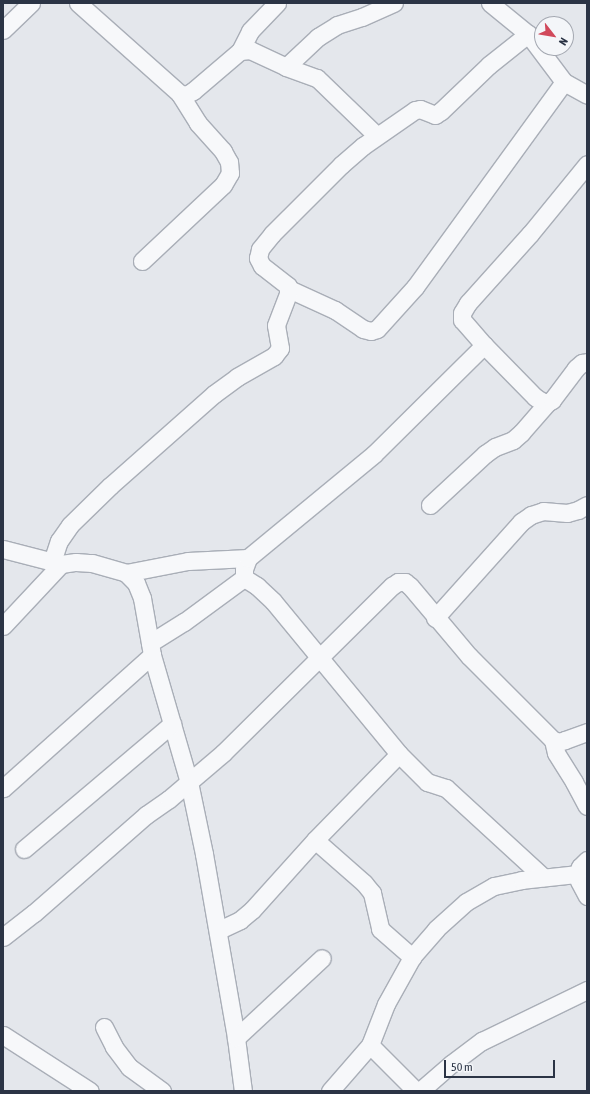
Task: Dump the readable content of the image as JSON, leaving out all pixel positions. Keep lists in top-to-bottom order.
{
  "scale_bar": "50 m",
  "north": "bottom right"
}
